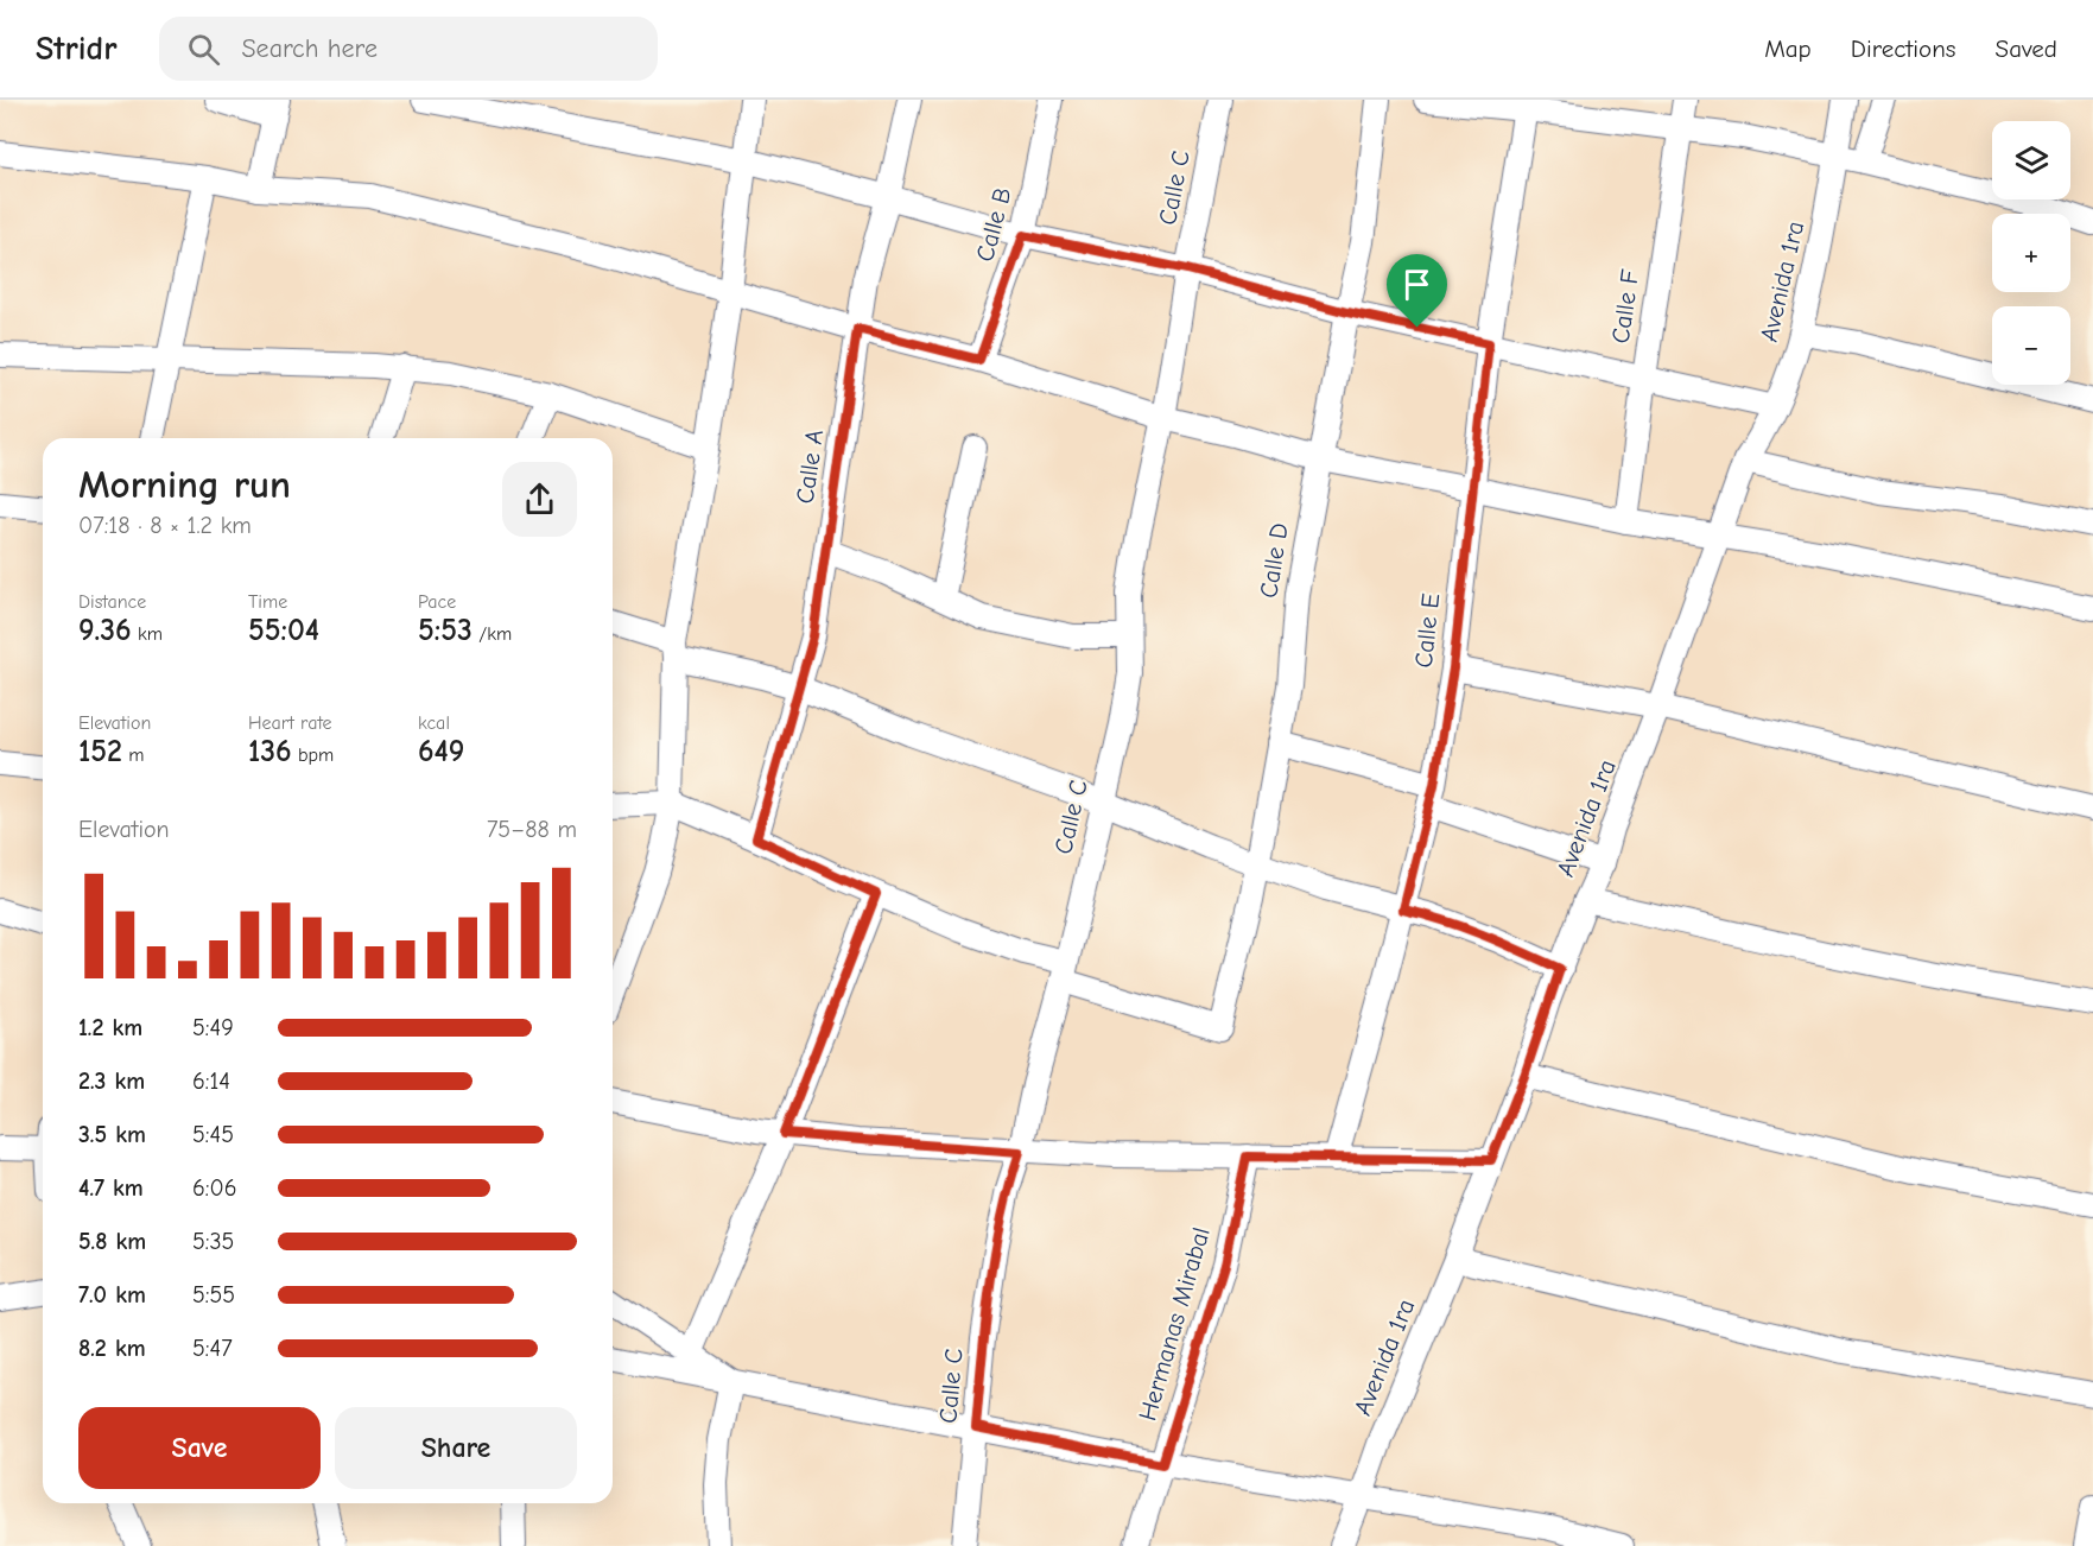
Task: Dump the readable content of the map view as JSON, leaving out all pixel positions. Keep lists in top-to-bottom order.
{
  "streets": {
    "street": [
      "Calle C",
      "Calle B",
      "Avenida 1ra",
      "Calle F",
      "Calle A",
      "Calle D",
      "Calle E",
      "Hermanas Mirabal"
    ]
  },
  "crossings": [
    ["Calle C", "Calle D"]
  ],
  "page": {
    "header": "Stridr",
    "search": "Search here",
    "nav": ["Map", "Directions", "Saved"],
    "map_buttons": ["+", "−"],
    "heading": ["Morning run", "07:18 · 8 × 1.2 km"],
    "stats": [
      ["Distance", "9.36 km"],
      ["Time", "55:04"],
      ["Pace", "5:53 /km"],
      ["Elevation", "152 m"],
      ["Heart rate", "136 bpm"],
      ["kcal", "649"]
    ],
    "chart": ["Elevation", "75–88 m"],
    "list": [
      {
        "name": "1.2 km",
        "note": "5:49"
      },
      {
        "name": "2.3 km",
        "note": "6:14"
      },
      {
        "name": "3.5 km",
        "note": "5:45"
      },
      {
        "name": "4.7 km",
        "note": "6:06"
      },
      {
        "name": "5.8 km",
        "note": "5:35"
      },
      {
        "name": "7.0 km",
        "note": "5:55"
      },
      {
        "name": "8.2 km",
        "note": "5:47"
      }
    ],
    "buttons": ["Save", "Share"]
  }
}
